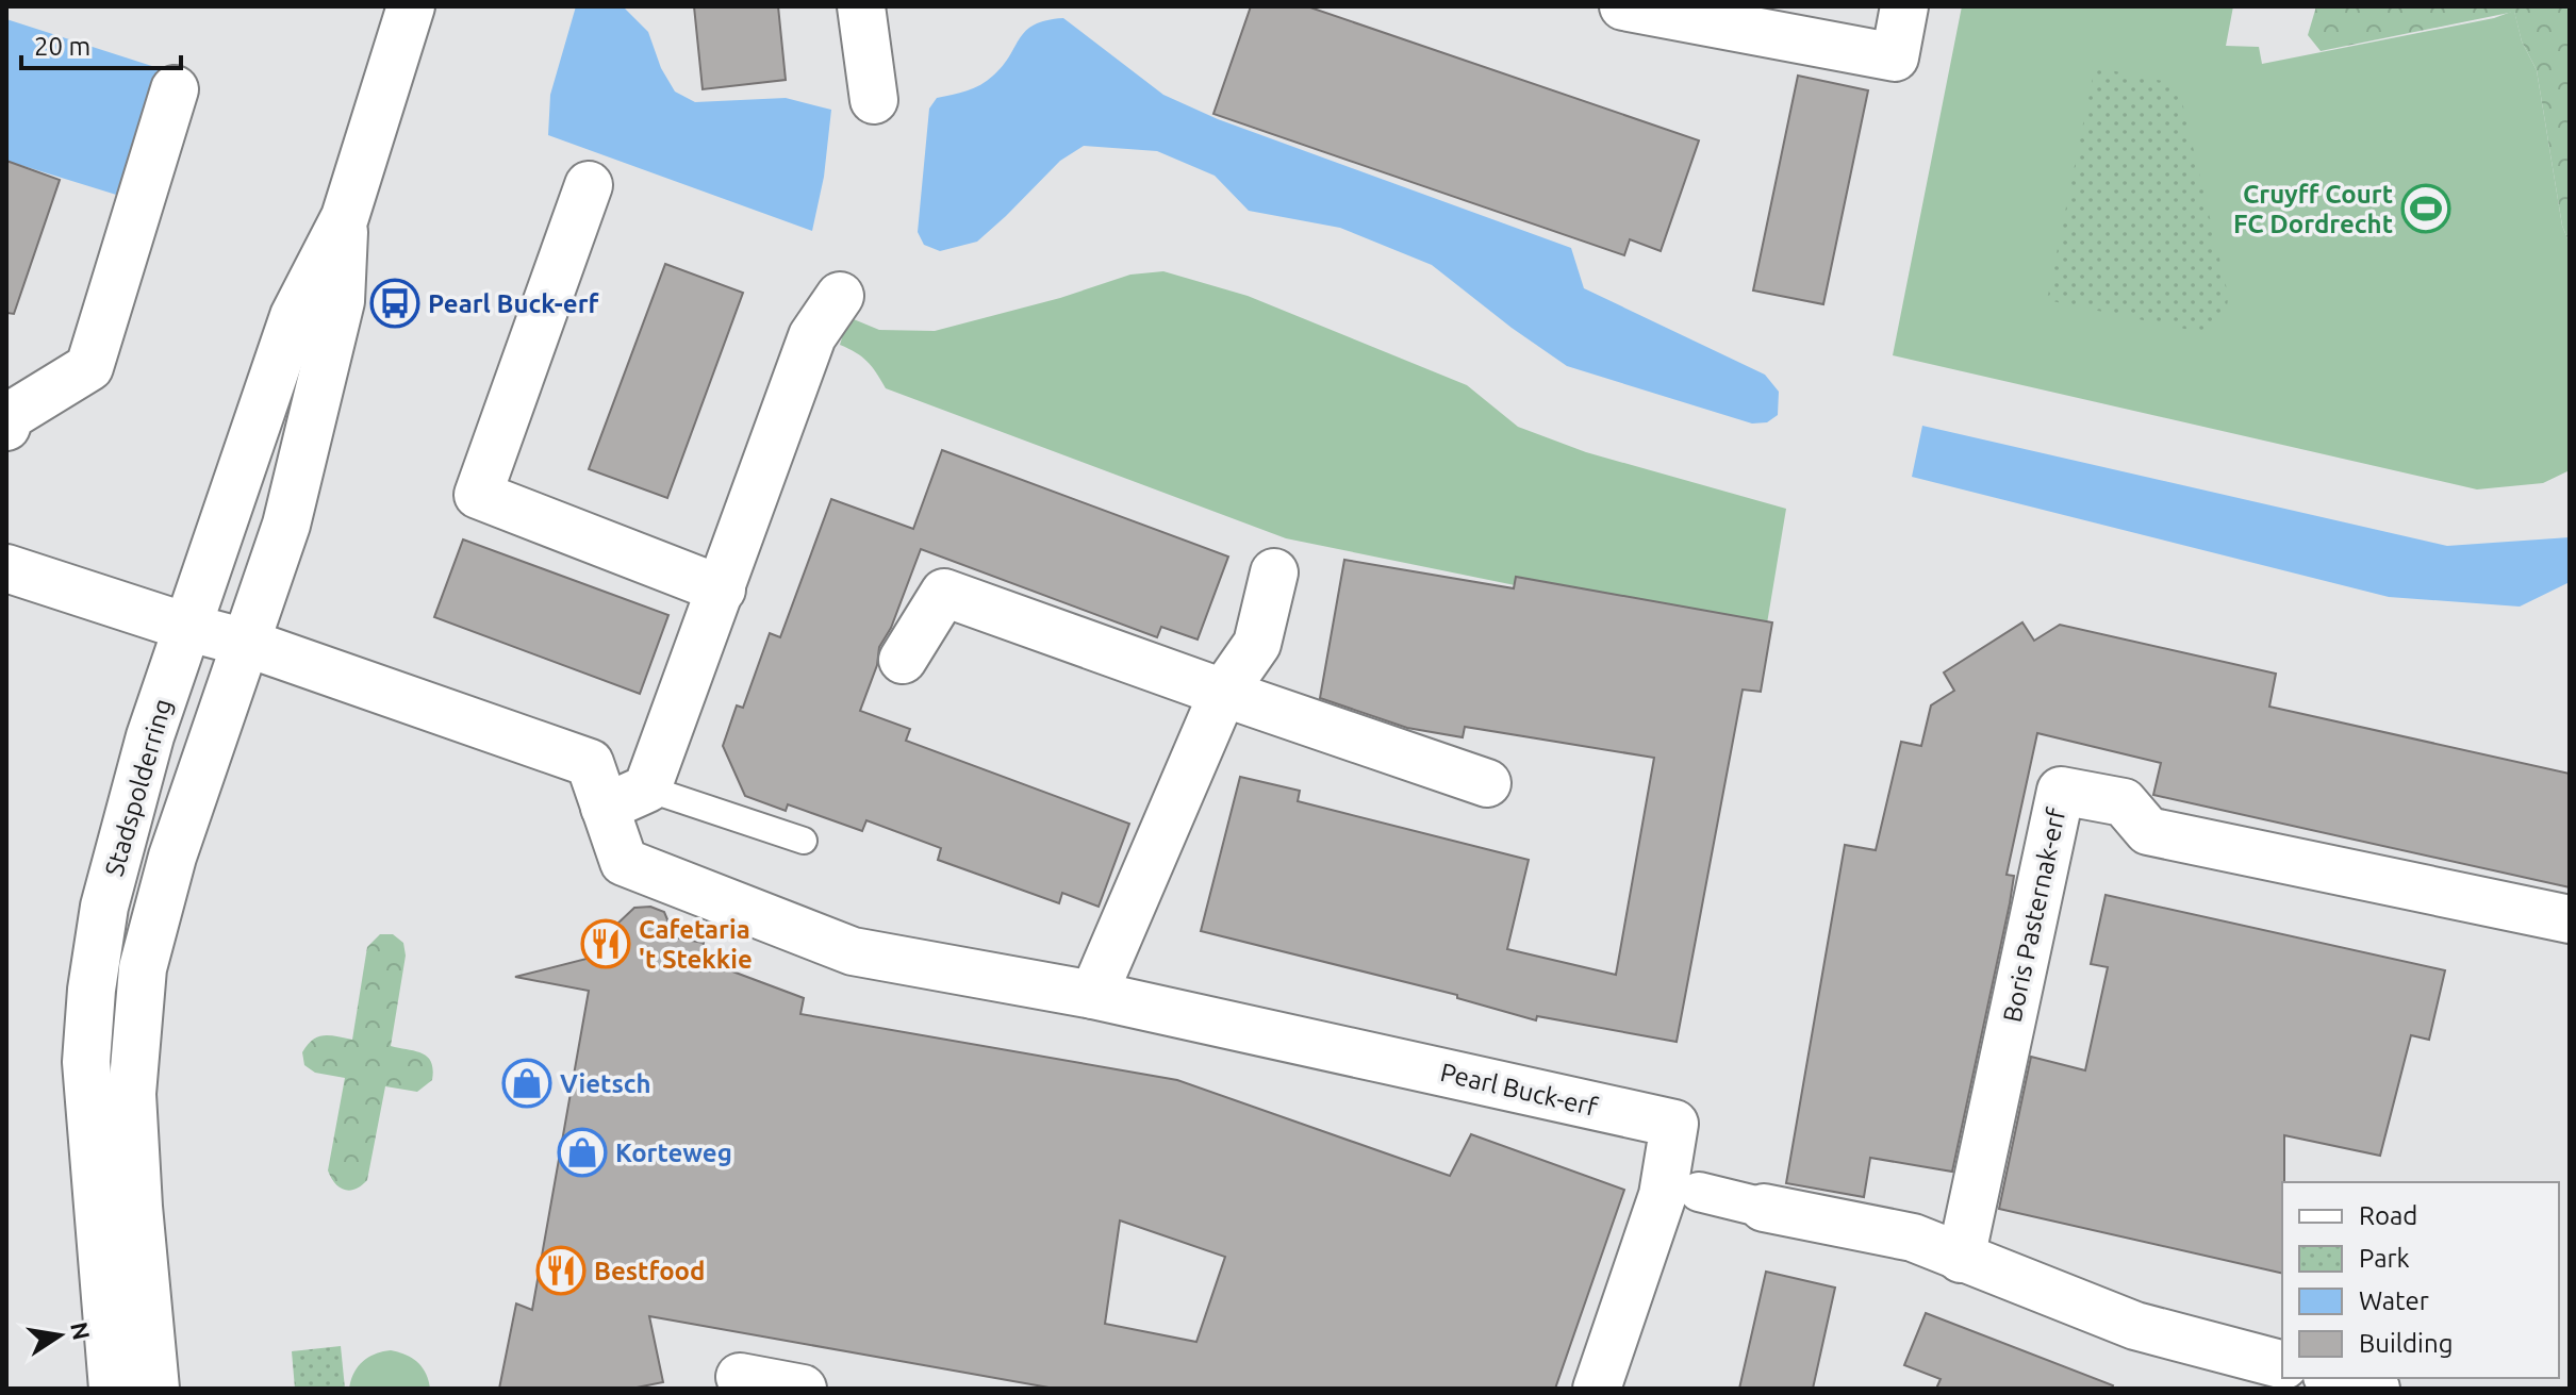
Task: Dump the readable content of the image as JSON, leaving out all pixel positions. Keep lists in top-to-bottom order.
{
  "streets": {
    "street": ["Stadspolderring", "Boris Pasternak-erf", "Pearl Buck-erf"]
  },
  "crossings": [
    ["Stadspolderring", "Pearl Buck-erf"]
  ],
  "places": {
    "sports": ["Cruyff Court FC Dordrecht"],
    "bus stop": ["Pearl Buck-erf"],
    "restaurant": ["Cafetaria 't Stekkie", "Bestfood"],
    "shop": ["Vietsch", "Korteweg"]
  },
  "legend": [
    "Road",
    "Park",
    "Water",
    "Building"
  ],
  "scale_bar": "20 m",
  "north": "right"
}
